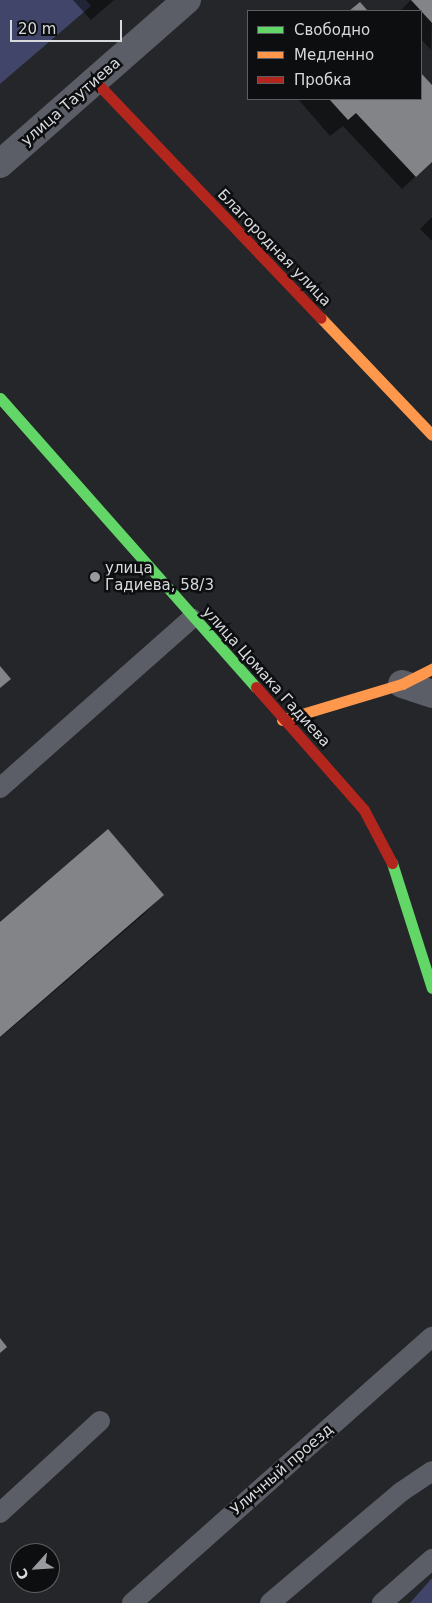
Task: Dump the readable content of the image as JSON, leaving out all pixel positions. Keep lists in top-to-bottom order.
{
  "streets": {
    "main road": ["Благородная улица", "улица Цомака Гадиева"],
    "street": ["улица Таутиева"],
    "lane": ["Уличный проезд"]
  },
  "crossings": [
    ["улица Таутиева", "Благородная улица"]
  ],
  "places": ["улица Гадиева, 58/3"],
  "legend": ["Свободно", "Медленно", "Пробка"],
  "scale_bar": "20 m",
  "north": "bottom left"
}
